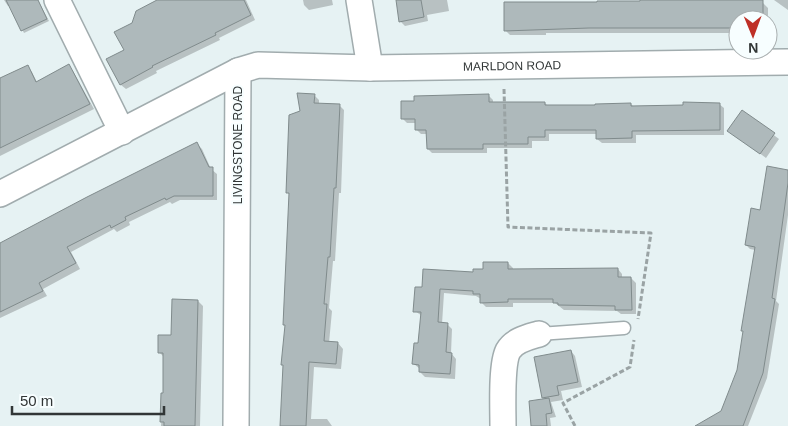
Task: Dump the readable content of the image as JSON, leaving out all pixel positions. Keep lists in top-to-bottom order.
{
  "streets": {
    "street": ["MARLDON ROAD", "LIVINGSTONE ROAD"]
  },
  "crossings": [
    ["MARLDON ROAD", "LIVINGSTONE ROAD"]
  ],
  "scale_bar": "50 m",
  "north": "bottom"
}
